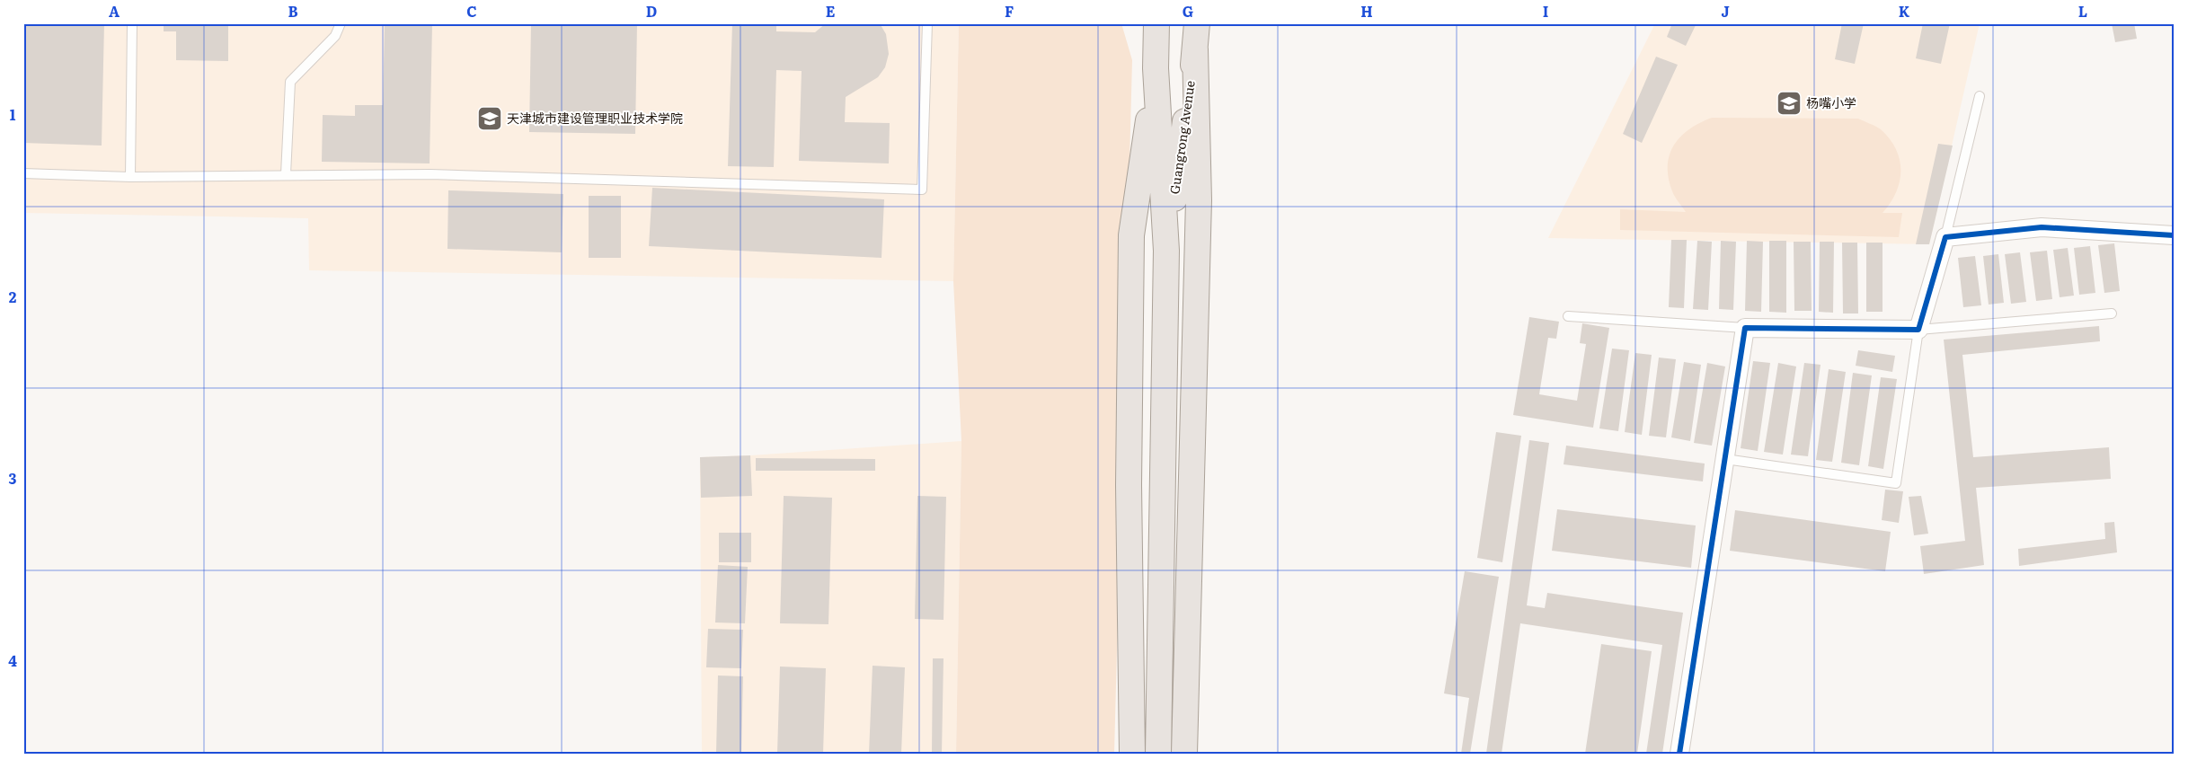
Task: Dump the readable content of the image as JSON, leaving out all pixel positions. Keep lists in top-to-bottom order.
{
  "streets": {
    "main road": ["Guangrong Avenue"]
  },
  "places": {
    "school or university": ["杨嘴小学", "天津城市建设管理职业技术学院"]
  },
  "grid": {
    "columns": [
      "A",
      "B",
      "C",
      "D",
      "E",
      "F",
      "G",
      "H",
      "I",
      "J",
      "K",
      "L"
    ],
    "rows": [
      "1",
      "2",
      "3",
      "4"
    ]
  }
}
